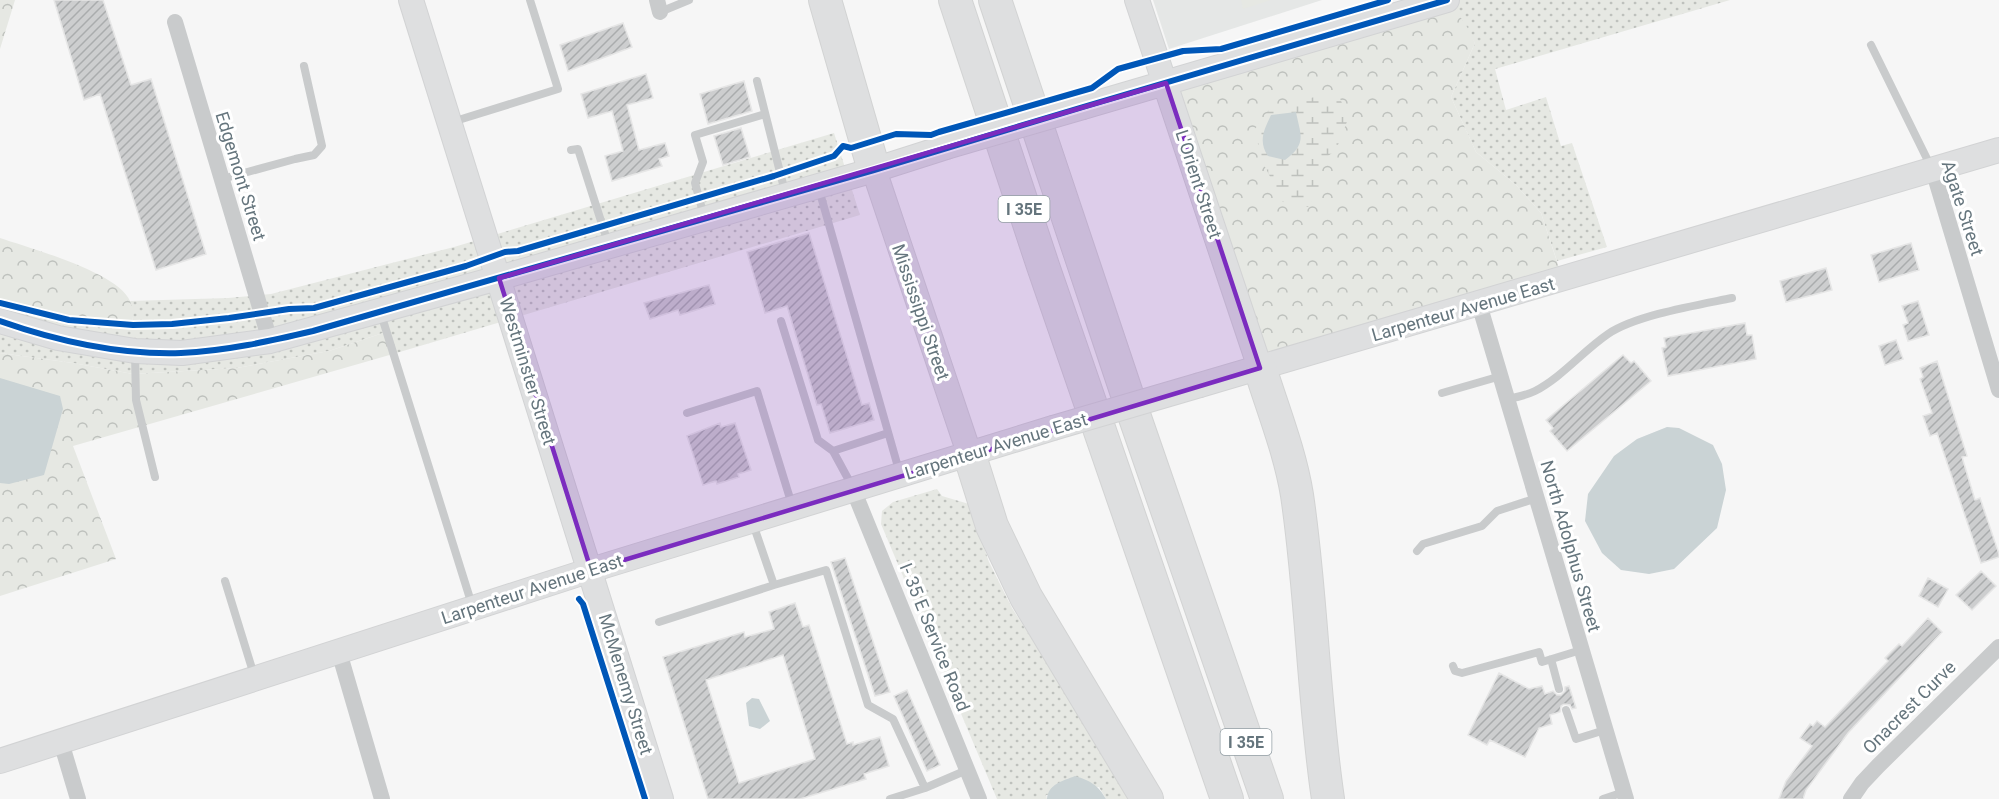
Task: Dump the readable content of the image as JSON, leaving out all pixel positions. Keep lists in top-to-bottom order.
{
  "streets": {
    "highway": ["I 35E"],
    "street": [
      "Edgemont Street",
      "L'Orient Street",
      "Agate Street",
      "Larpenteur Avenue East",
      "Mississippi Street",
      "Westminster Street",
      "North Adolphus Street",
      "I- 35 E Service Road",
      "McMenemy Street",
      "Onacrest Curve"
    ]
  },
  "crossings": [
    ["L'Orient Street", "Larpenteur Avenue East"],
    ["Agate Street", "Larpenteur Avenue East"],
    ["Larpenteur Avenue East", "Mississippi Street"],
    ["Larpenteur Avenue East", "Westminster Street"],
    ["Larpenteur Avenue East", "North Adolphus Street"],
    ["Larpenteur Avenue East", "I- 35 E Service Road"],
    ["Larpenteur Avenue East", "McMenemy Street"],
    ["Westminster Street", "McMenemy Street"]
  ]
}
